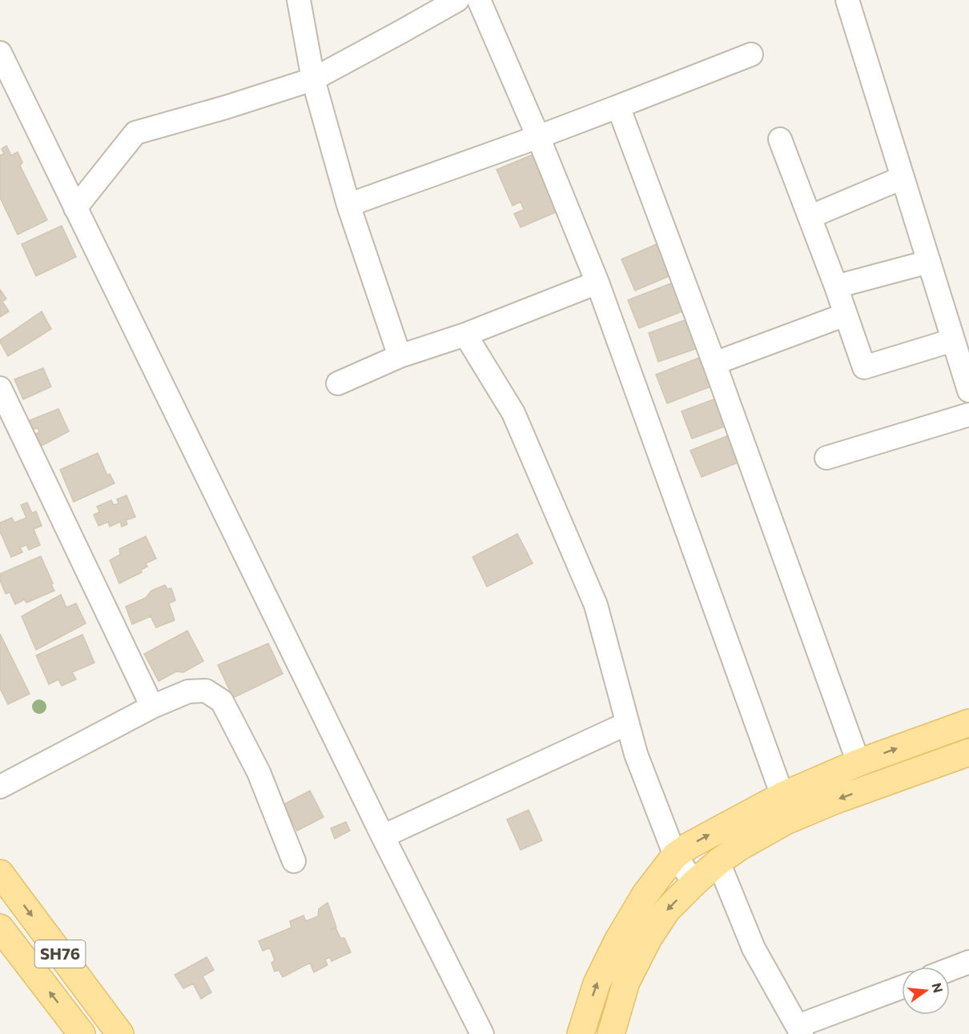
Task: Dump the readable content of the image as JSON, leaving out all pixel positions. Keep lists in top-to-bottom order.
{
  "streets": {
    "main road": ["SH76"]
  },
  "north": "right"
}
